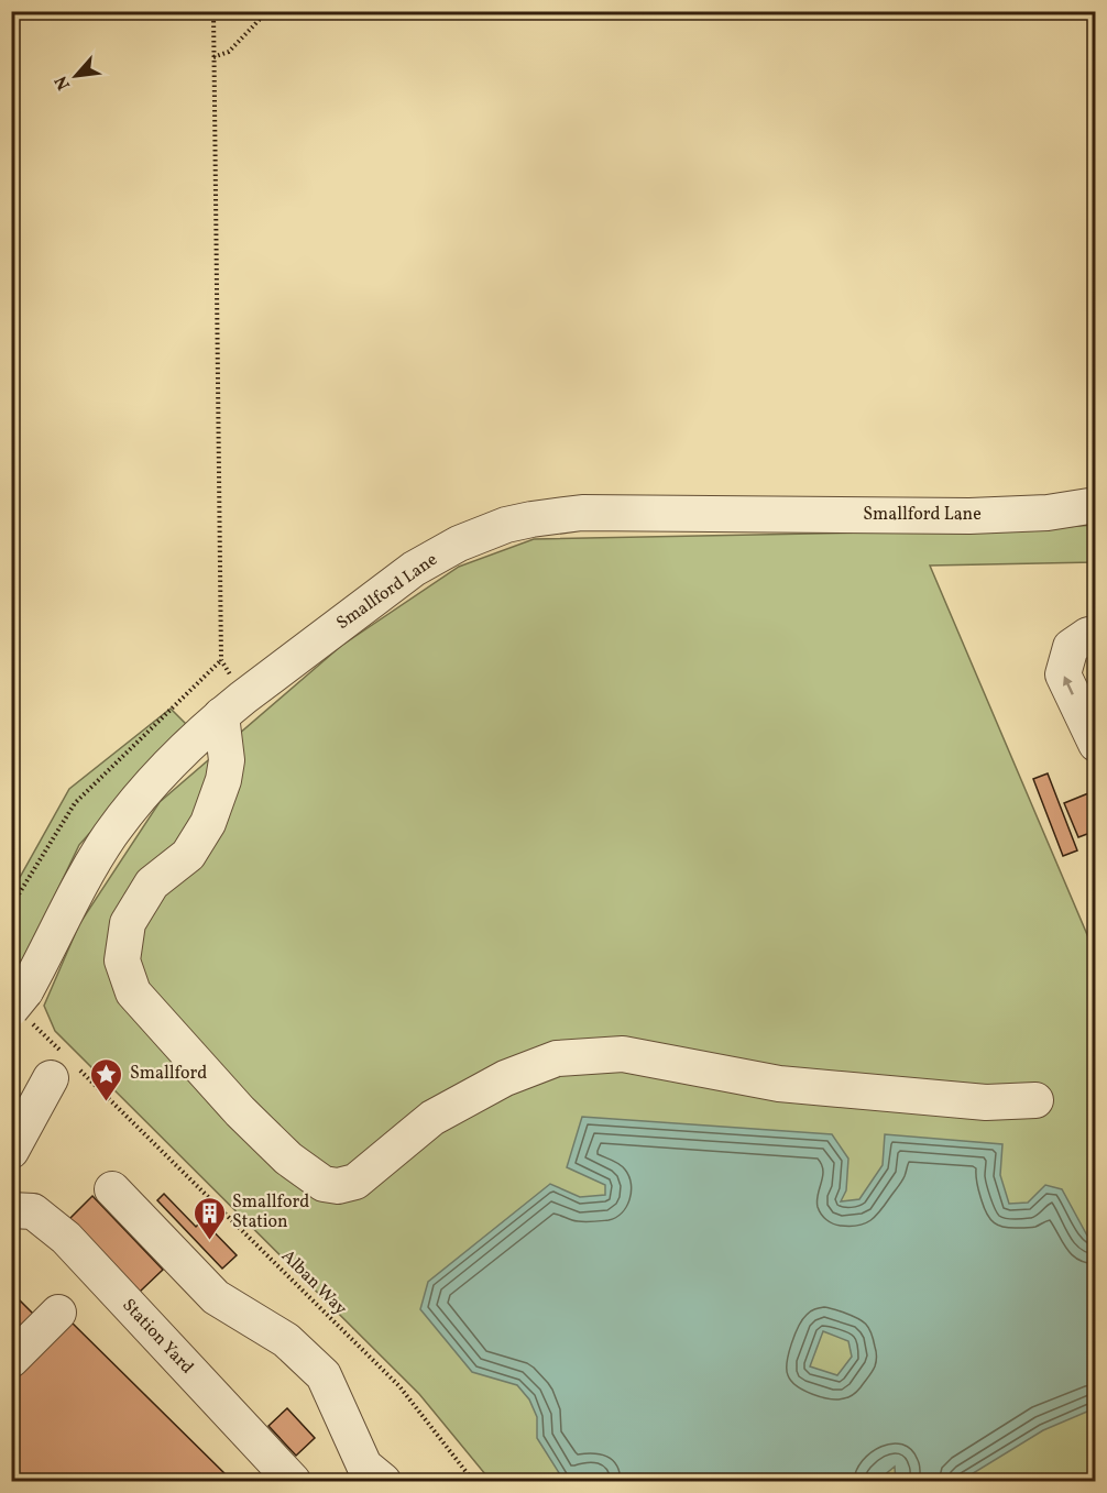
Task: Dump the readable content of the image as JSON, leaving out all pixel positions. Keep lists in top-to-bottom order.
{
  "streets": {
    "street": ["Smallford Lane", "Station Yard"],
    "path": ["Alban Way"]
  },
  "crossings": [
    ["Smallford Lane", "Alban Way"]
  ],
  "places": {
    "place": ["Smallford"],
    "building": ["Smallford Station"]
  },
  "north": "bottom left"
}
